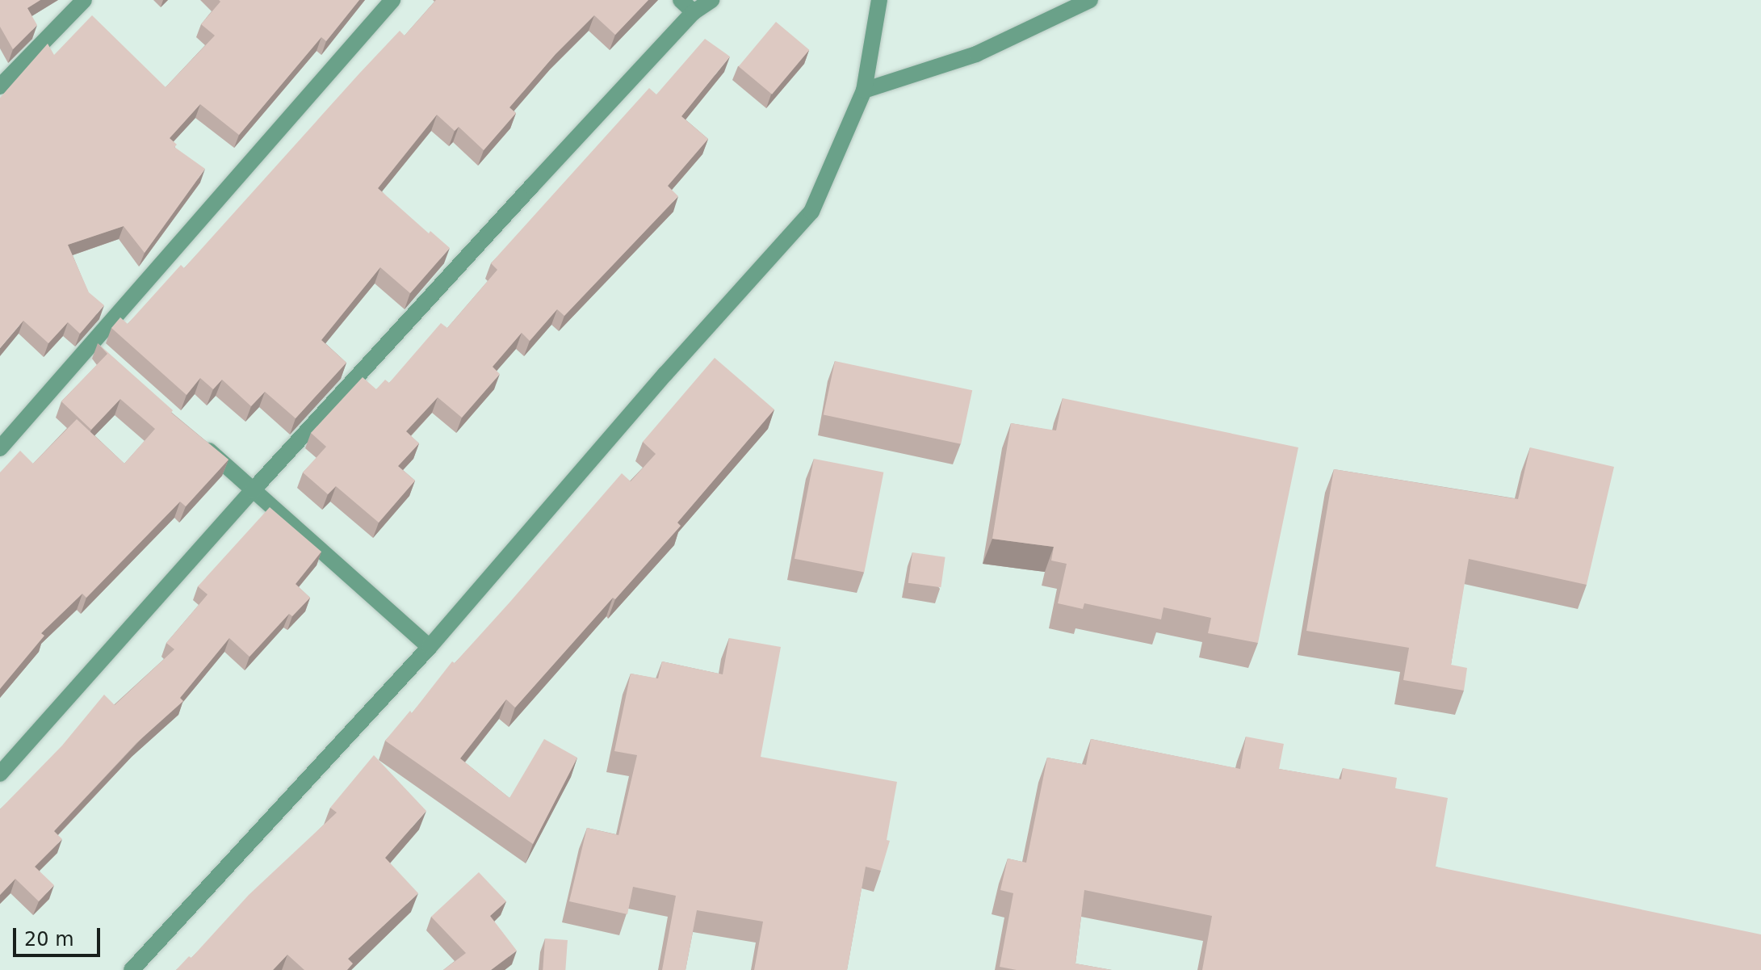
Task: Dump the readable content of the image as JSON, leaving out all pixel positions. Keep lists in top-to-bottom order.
{
  "scale_bar": "20 m"
}
